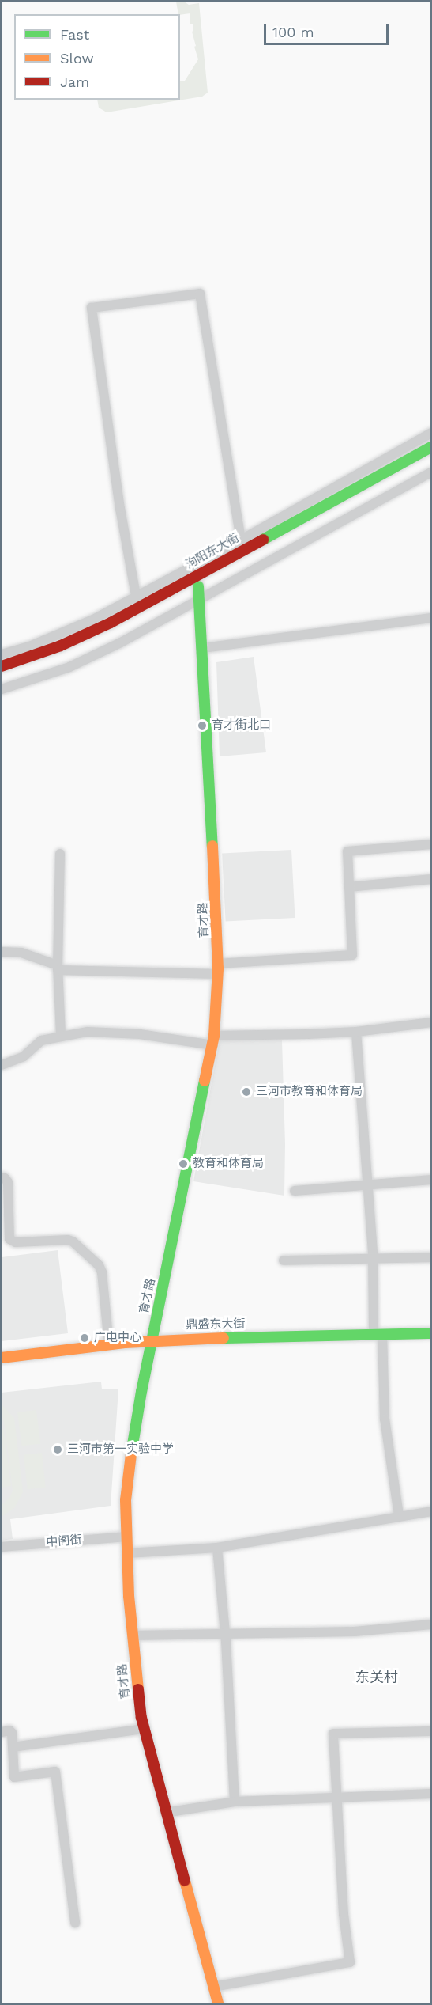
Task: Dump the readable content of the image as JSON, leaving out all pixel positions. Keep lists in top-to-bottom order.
{
  "streets": {
    "main road": ["泃阳东大街", "育才路", "鼎盛东大街"],
    "street": ["中阁街"]
  },
  "crossings": [
    ["泃阳东大街", "育才路"],
    ["育才路", "鼎盛东大街"],
    ["育才路", "中阁街"]
  ],
  "districts": ["东关村"],
  "places": [
    "育才街北口",
    "三河市教育和体育局",
    "教育和体育局",
    "广电中心",
    "三河市第一实验中学"
  ],
  "legend": ["Fast", "Slow", "Jam"],
  "scale_bar": "100 m"
}
